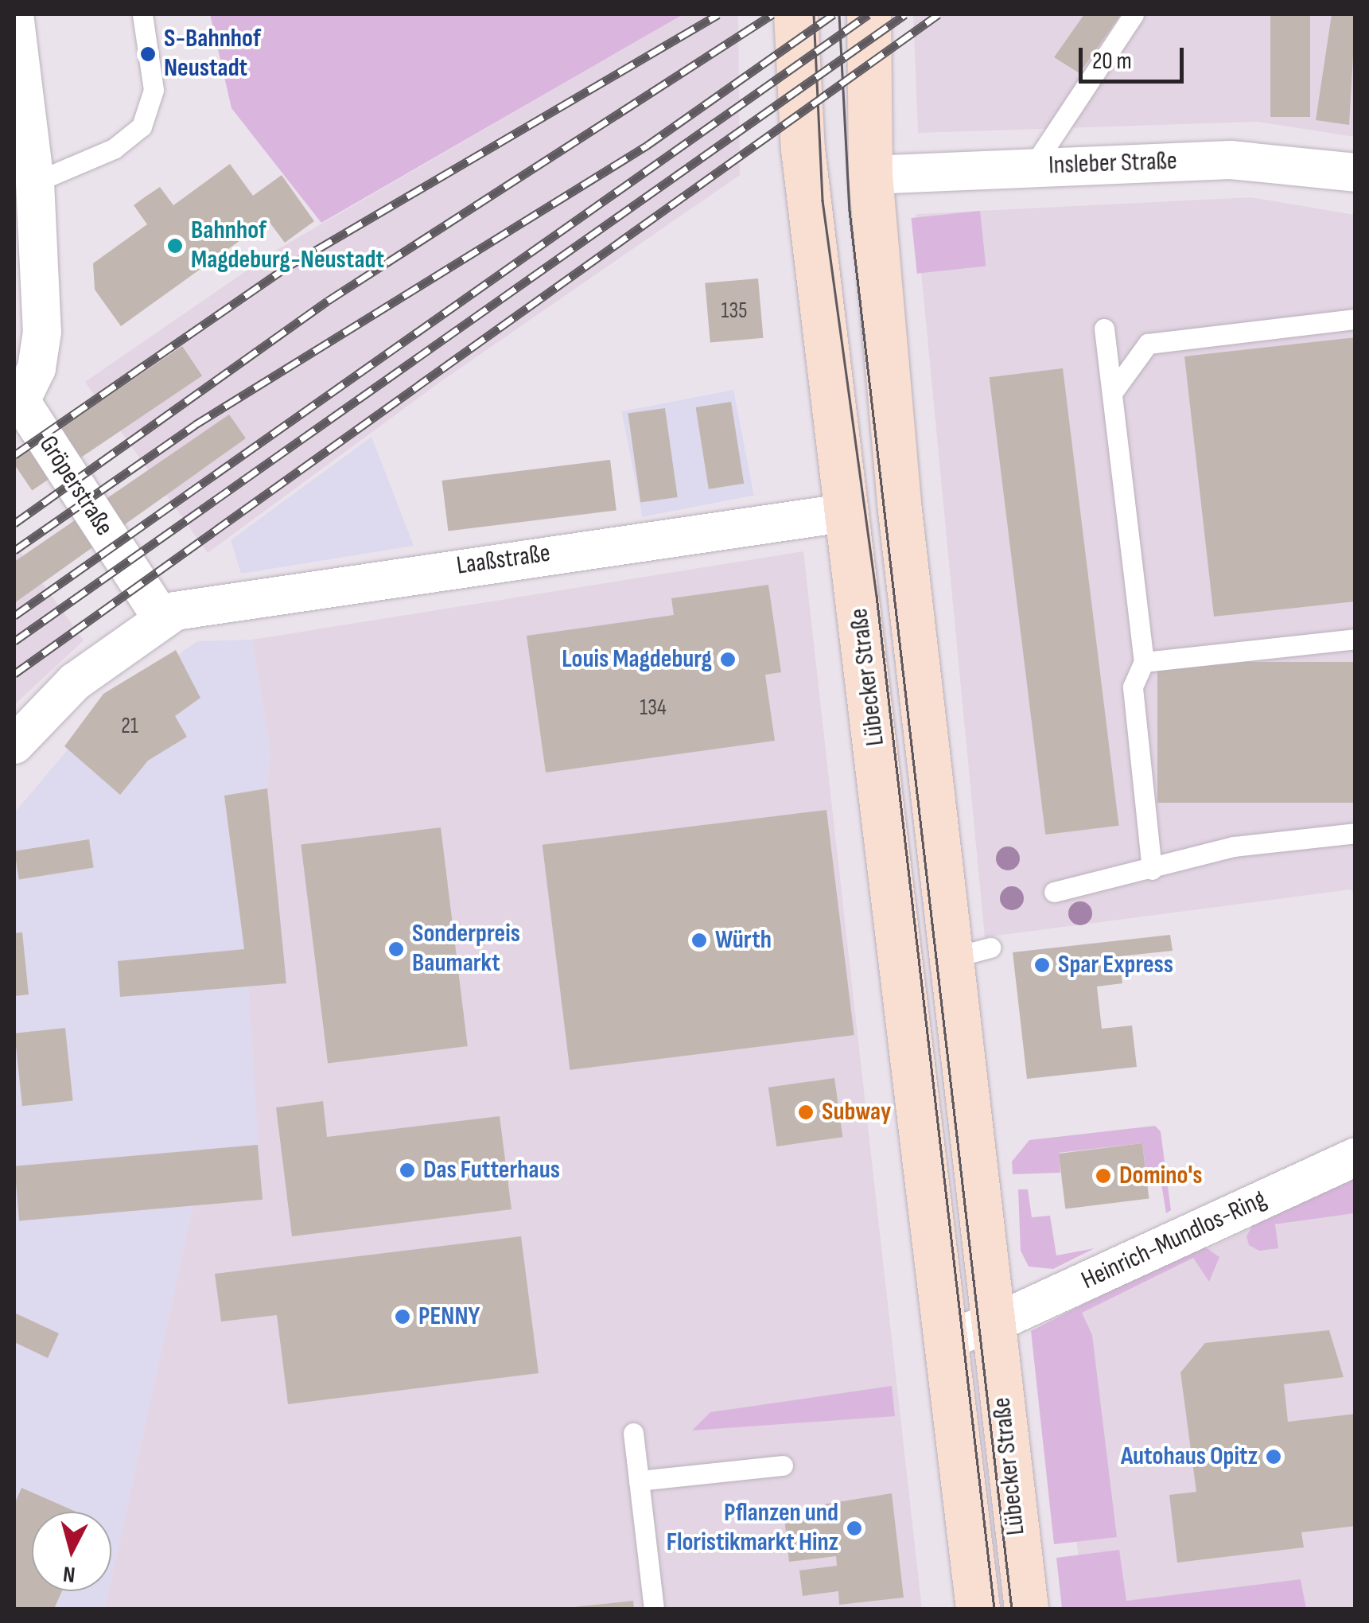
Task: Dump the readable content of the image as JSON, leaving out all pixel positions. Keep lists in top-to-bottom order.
{
  "streets": {
    "main road": ["Lübecker Straße"],
    "street": [
      "Insleber Straße",
      "Gröperstraße",
      "Laaßstraße",
      "Heinrich-Mundlos-Ring"
    ]
  },
  "crossings": [
    ["Insleber Straße", "Lübecker Straße"],
    ["Gröperstraße", "Laaßstraße"],
    ["Laaßstraße", "Lübecker Straße"],
    ["Lübecker Straße", "Heinrich-Mundlos-Ring"]
  ],
  "places": [
    "S-Bahnhof Neustadt",
    "Bahnhof Magdeburg-Neustadt",
    "Louis Magdeburg",
    "Würth",
    "Sonderpreis Baumarkt",
    "Spar Express",
    "Subway",
    "Das Futterhaus",
    "Domino's",
    "PENNY",
    "Autohaus Opitz",
    "Pflanzen und Floristikmarkt Hinz"
  ],
  "house_numbers": ["135", "134", "21"],
  "scale_bar": "20 m",
  "north": "bottom"
}
